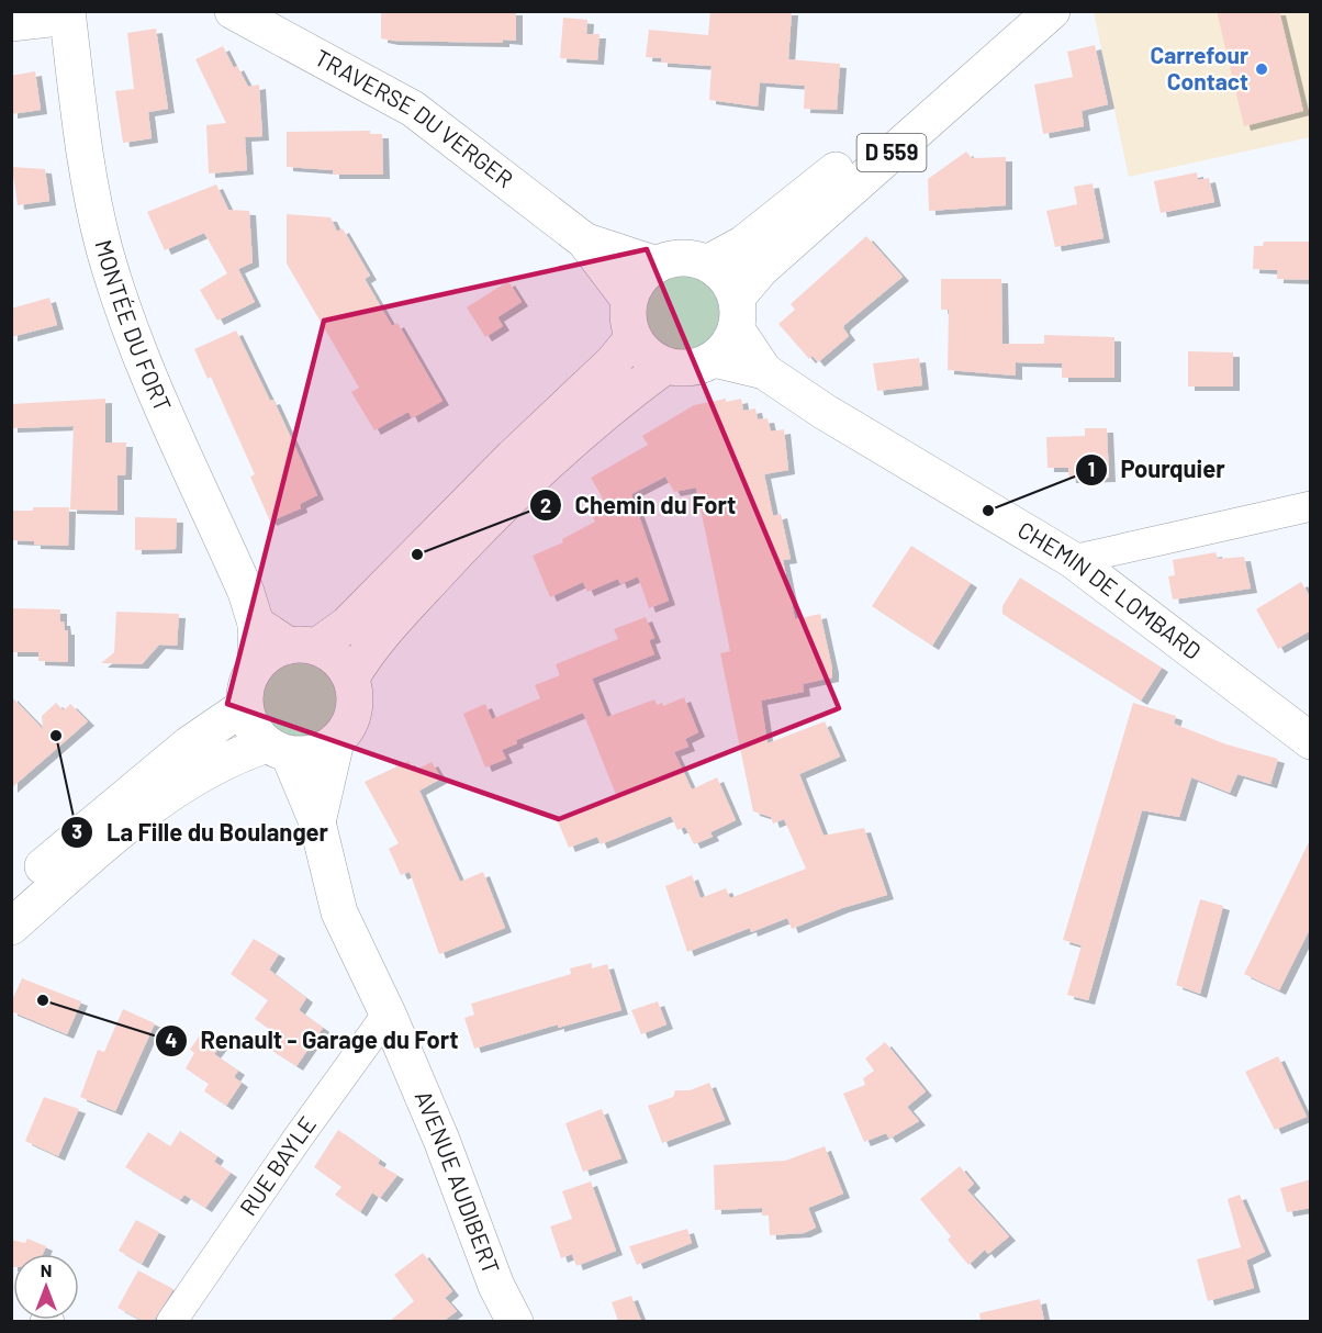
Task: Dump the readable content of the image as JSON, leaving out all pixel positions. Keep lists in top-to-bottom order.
{
  "streets": {
    "main road": [
      "TRAVERSE DU VERGER",
      "D 559",
      "MONTÉE DU FORT",
      "CHEMIN DE LOMBARD",
      "AVENUE AUDIBERT"
    ],
    "street": ["RUE BAYLE"]
  },
  "crossings": [
    ["TRAVERSE DU VERGER", "D 559"],
    ["TRAVERSE DU VERGER", "CHEMIN DE LOMBARD"],
    ["D 559", "CHEMIN DE LOMBARD"],
    ["MONTÉE DU FORT", "AVENUE AUDIBERT"],
    ["RUE BAYLE", "AVENUE AUDIBERT"]
  ],
  "places": [
    "Carrefour Contact",
    "Pourquier",
    "Chemin du Fort",
    "La Fille du Boulanger",
    "Renault - Garage du Fort"
  ],
  "north": "top"
}
